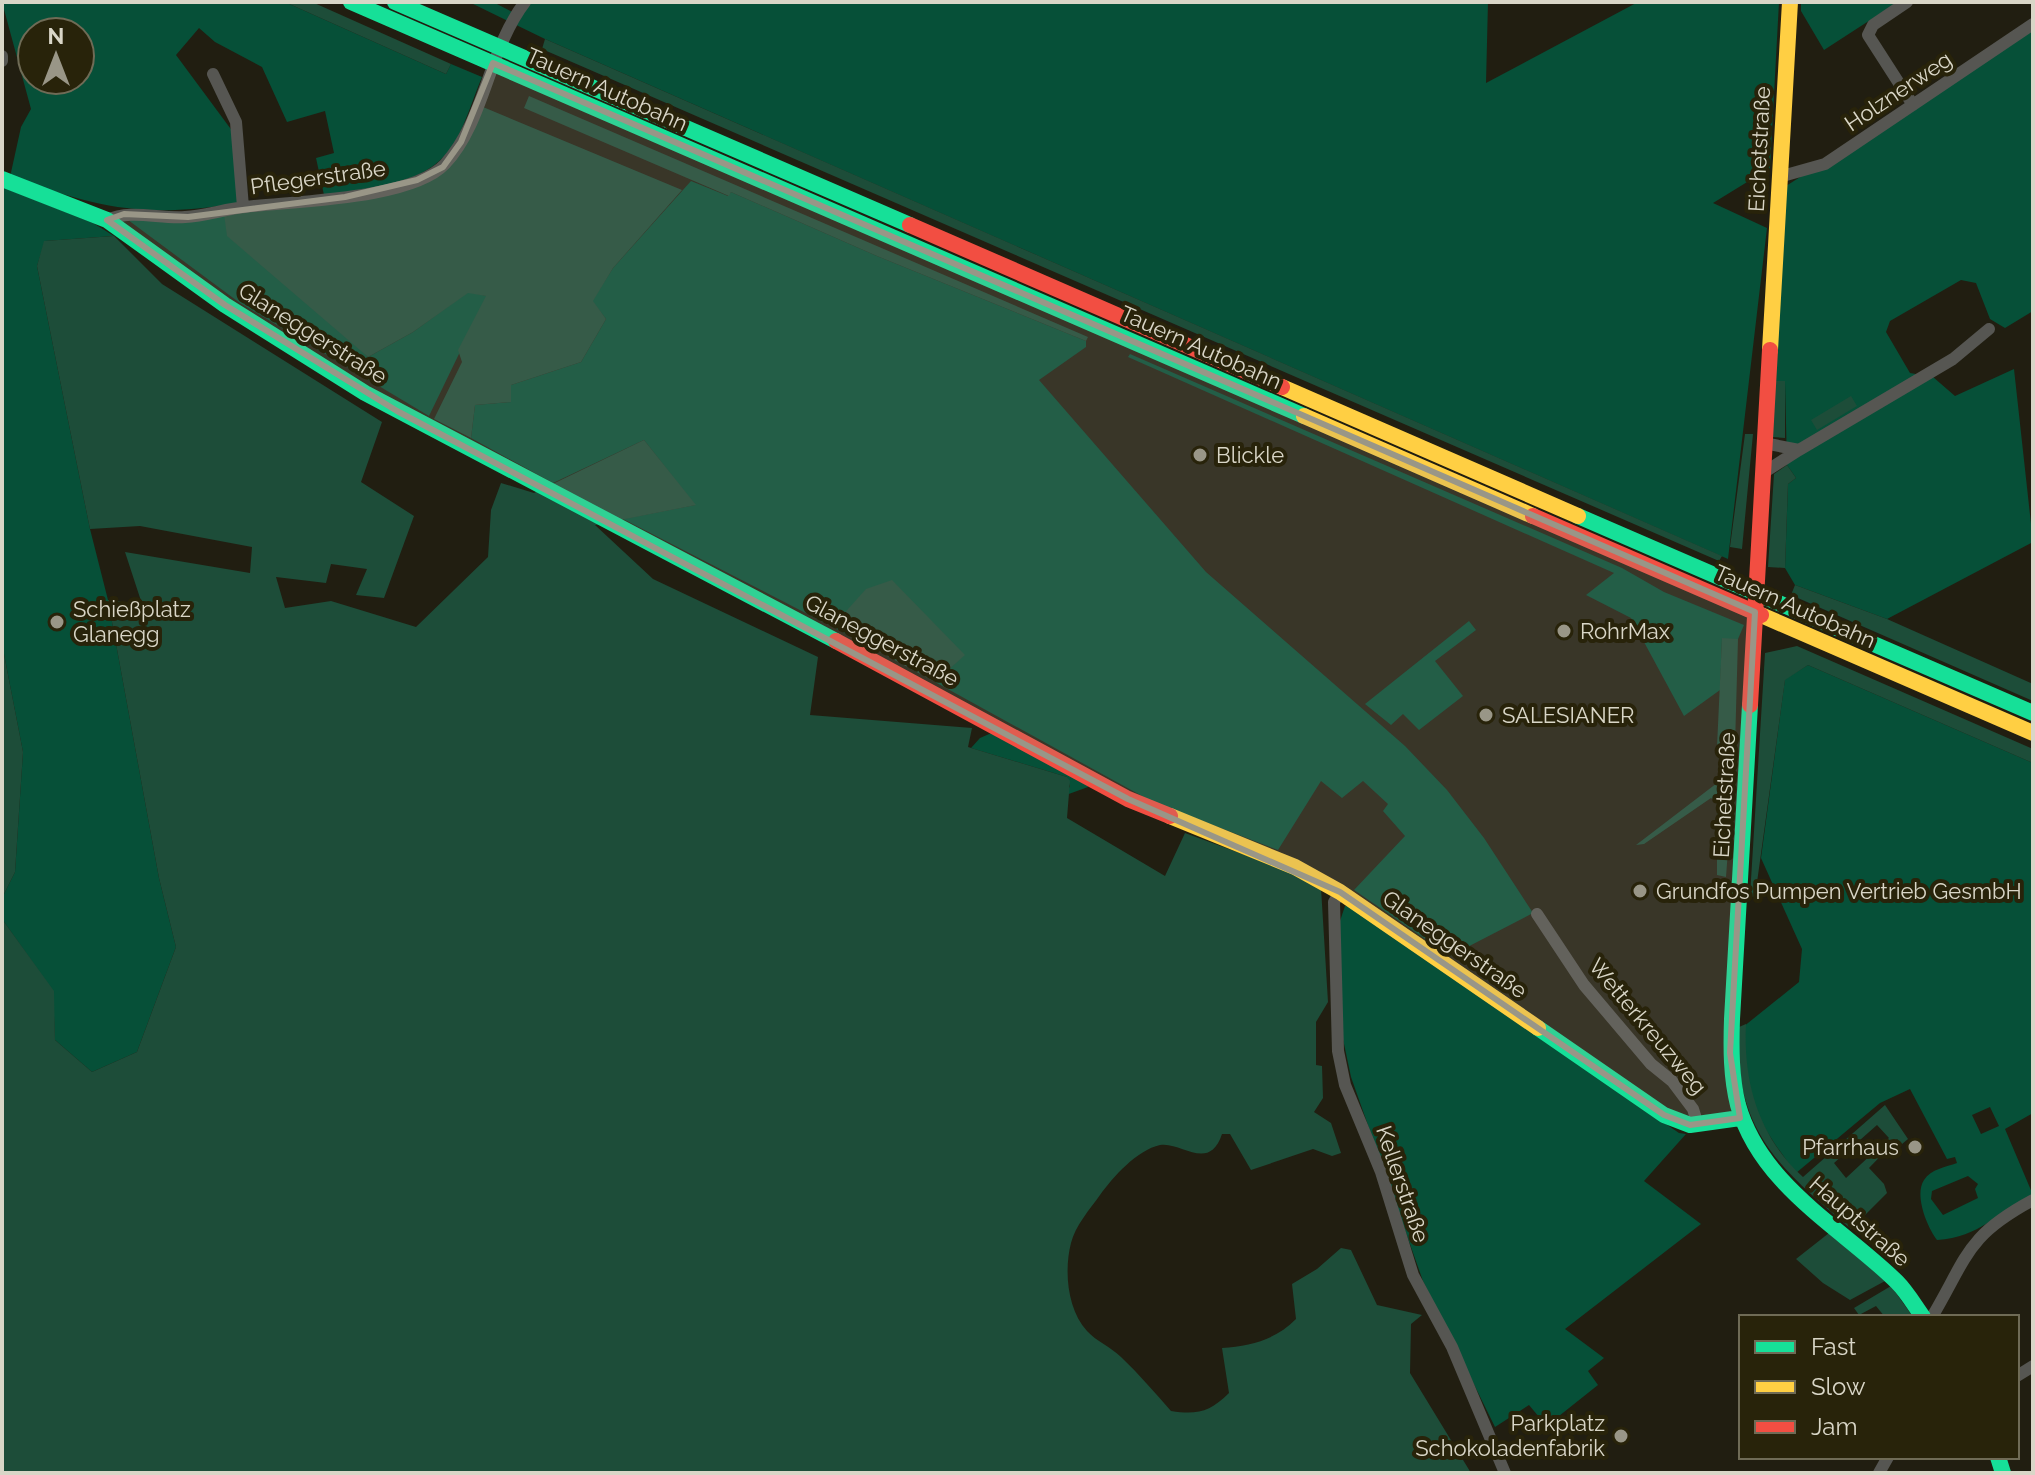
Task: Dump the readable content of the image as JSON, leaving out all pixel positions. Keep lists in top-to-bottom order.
{
  "streets": {
    "main road": [
      "Tauern Autobahn",
      "Eichetstraße",
      "Glaneggerstraße",
      "Hauptstraße"
    ],
    "street": [
      "Holznerweg",
      "Pflegerstraße",
      "Wetterkreuzweg",
      "Kellerstraße"
    ]
  },
  "crossings": [
    ["Holznerweg", "Eichetstraße"],
    ["Eichetstraße", "Glaneggerstraße"],
    ["Eichetstraße", "Hauptstraße"],
    ["Pflegerstraße", "Glaneggerstraße"],
    ["Glaneggerstraße", "Wetterkreuzweg"],
    ["Glaneggerstraße", "Kellerstraße"],
    ["Glaneggerstraße", "Hauptstraße"]
  ],
  "places": [
    "Blickle",
    "Schießplatz Glanegg",
    "RohrMax",
    "SALESIANER",
    "Grundfos Pumpen Vertrieb GesmbH",
    "Pfarrhaus",
    "Parkplatz Schokoladenfabrik"
  ],
  "legend": ["Fast", "Slow", "Jam"],
  "north": "top"
}
